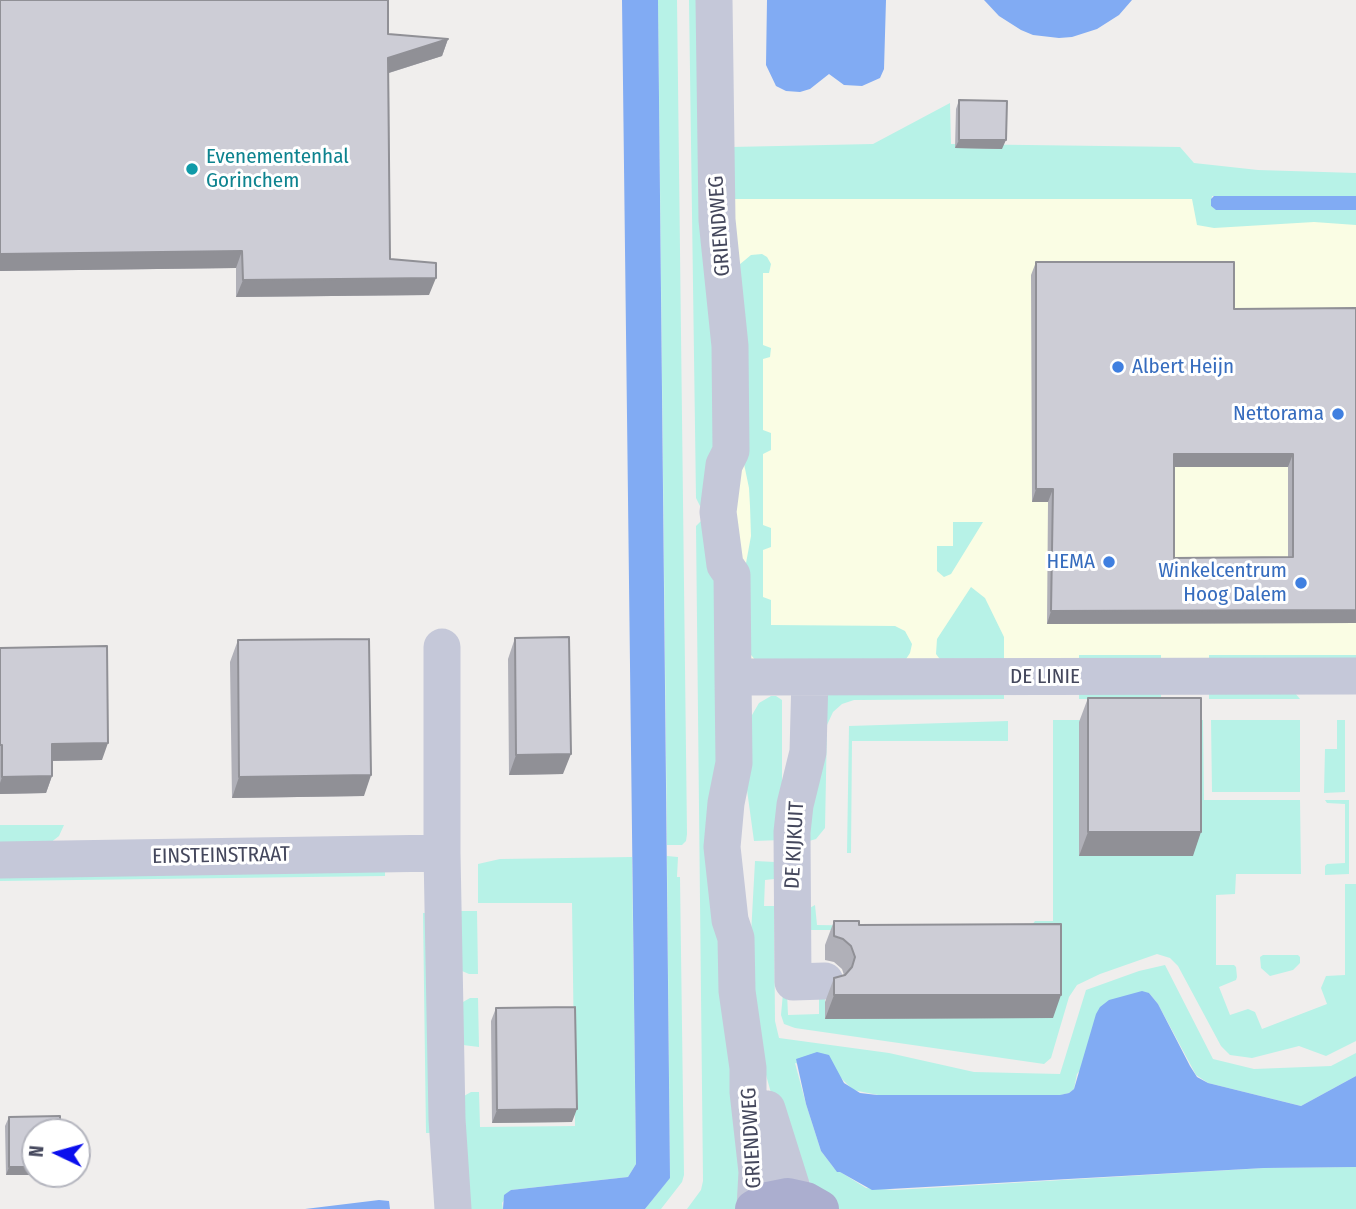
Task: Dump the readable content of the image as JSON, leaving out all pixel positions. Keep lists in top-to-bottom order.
{
  "streets": {
    "street": [
      "GRIENDWEG",
      "DE LINIE",
      "DE KIJKUIT",
      "EINSTEINSTRAAT"
    ]
  },
  "crossings": [
    ["GRIENDWEG", "DE LINIE"],
    ["DE LINIE", "DE KIJKUIT"]
  ],
  "places": [
    "Evenementenhal Gorinchem",
    "Albert Heijn",
    "Nettorama",
    "HEMA",
    "Winkelcentrum Hoog Dalem"
  ],
  "north": "left"
}
